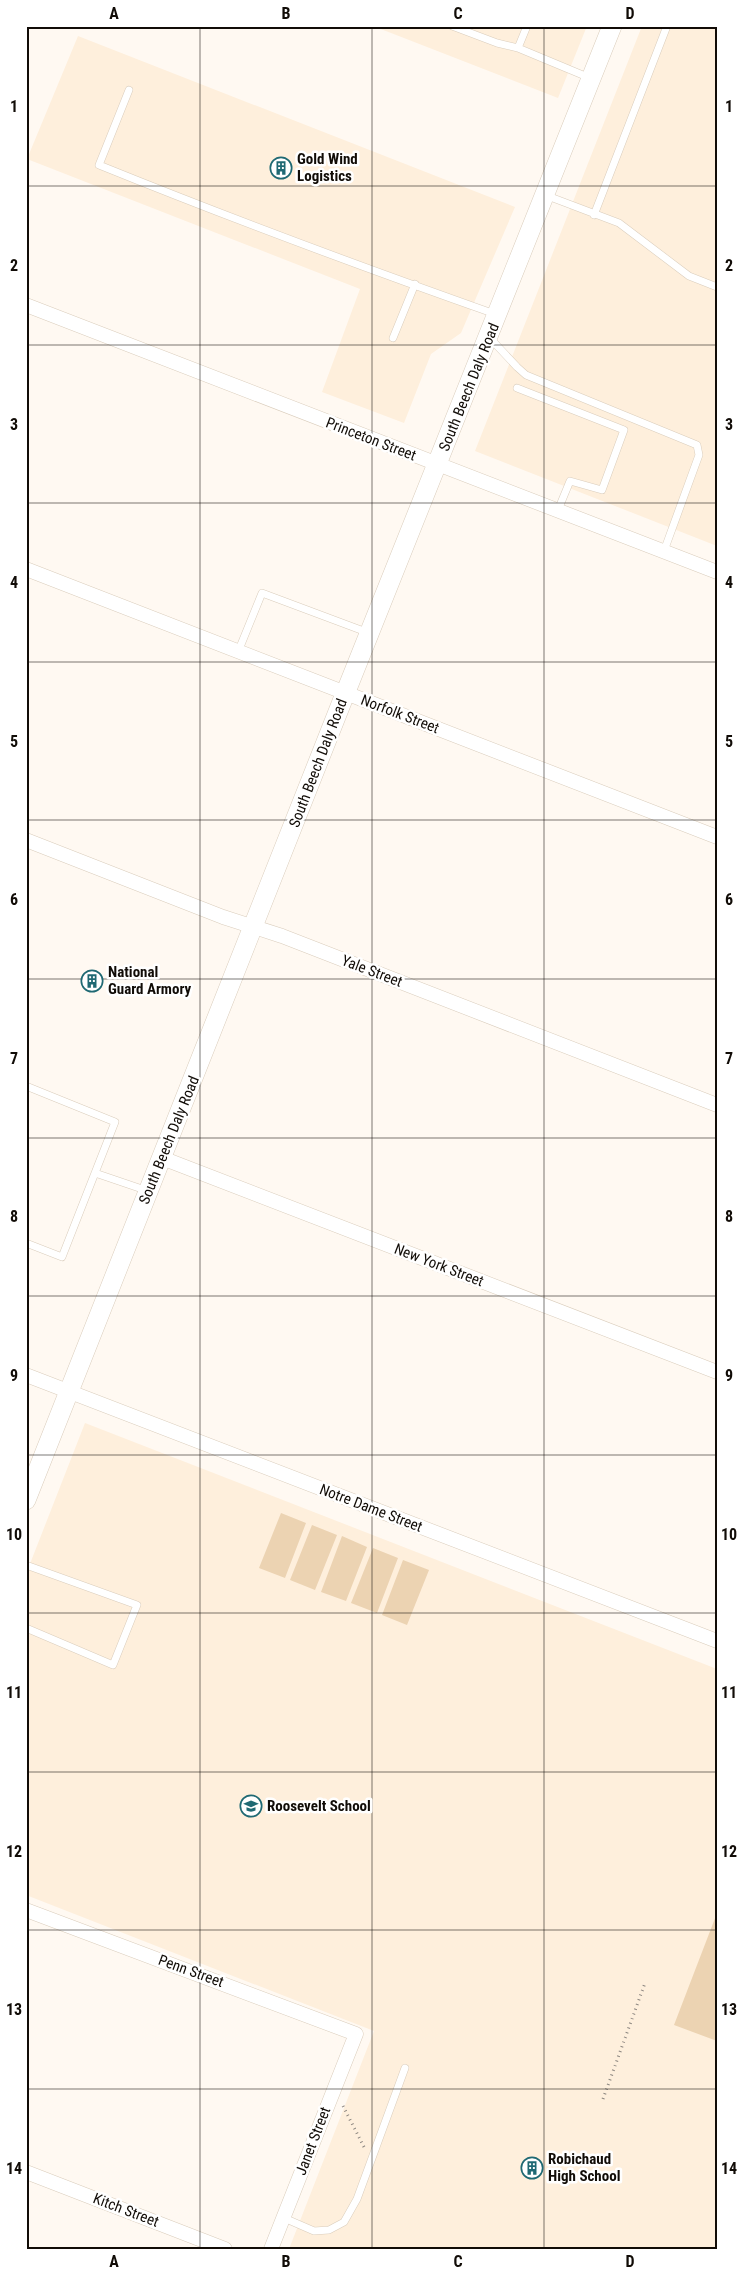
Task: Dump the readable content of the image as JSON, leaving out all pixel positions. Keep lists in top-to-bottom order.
{
  "streets": {
    "main road": ["South Beech Daly Road"],
    "street": [
      "Princeton Street",
      "Norfolk Street",
      "Yale Street",
      "New York Street",
      "Notre Dame Street",
      "Penn Street",
      "Janet Street",
      "Kitch Street"
    ]
  },
  "crossings": [
    ["South Beech Daly Road", "Princeton Street"],
    ["South Beech Daly Road", "Norfolk Street"],
    ["South Beech Daly Road", "Yale Street"],
    ["South Beech Daly Road", "New York Street"],
    ["South Beech Daly Road", "Notre Dame Street"],
    ["Penn Street", "Janet Street"]
  ],
  "places": {
    "building": ["Gold Wind Logistics", "National Guard Armory", "Robichaud High School"],
    "school or university": ["Roosevelt School"]
  },
  "grid": {
    "columns": [
      "A",
      "B",
      "C",
      "D"
    ],
    "rows": [
      "1",
      "2",
      "3",
      "4",
      "5",
      "6",
      "7",
      "8",
      "9",
      "10",
      "11",
      "12",
      "13",
      "14"
    ]
  }
}
